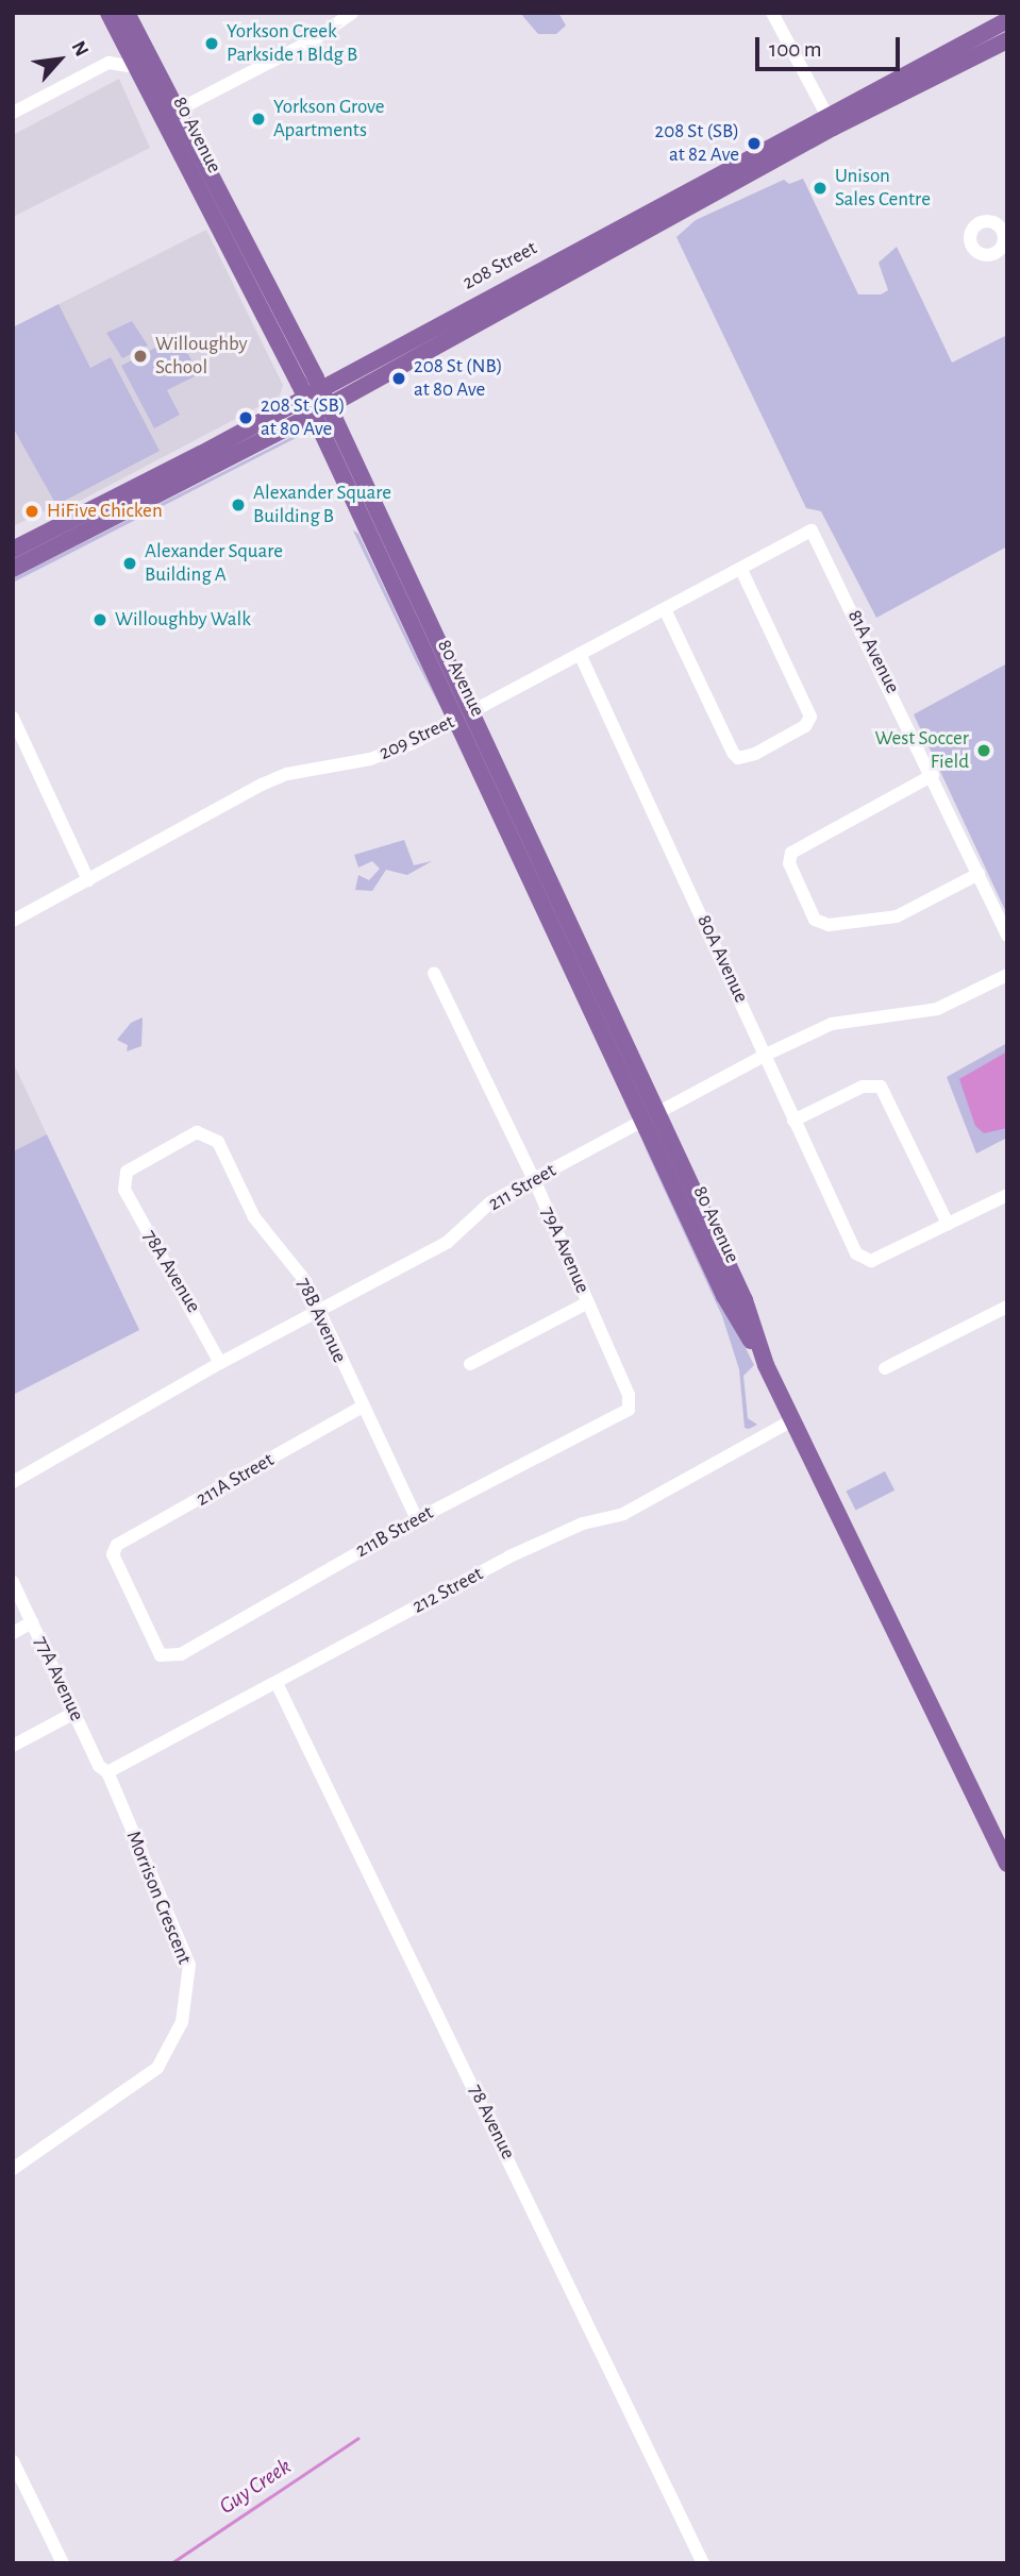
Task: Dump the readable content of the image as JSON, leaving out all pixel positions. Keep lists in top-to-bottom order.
{
  "streets": {
    "main road": ["80 Avenue", "208 Street"],
    "street": [
      "81A Avenue",
      "209 Street",
      "80A Avenue",
      "211 Street",
      "79A Avenue",
      "78A Avenue",
      "78B Avenue",
      "211A Street",
      "211B Street",
      "212 Street",
      "77A Avenue",
      "Morrison Crescent",
      "78 Avenue"
    ]
  },
  "crossings": [
    ["80 Avenue", "208 Street"],
    ["80 Avenue", "209 Street"],
    ["80 Avenue", "211 Street"],
    ["80 Avenue", "212 Street"],
    ["81A Avenue", "209 Street"],
    ["209 Street", "80A Avenue"],
    ["80A Avenue", "211 Street"],
    ["211 Street", "79A Avenue"],
    ["211 Street", "78A Avenue"],
    ["211 Street", "78B Avenue"],
    ["79A Avenue", "211B Street"],
    ["78A Avenue", "78B Avenue"],
    ["78B Avenue", "211A Street"],
    ["78B Avenue", "211B Street"],
    ["211A Street", "211B Street"],
    ["212 Street", "77A Avenue"],
    ["212 Street", "Morrison Crescent"],
    ["212 Street", "78 Avenue"],
    ["77A Avenue", "Morrison Crescent"]
  ],
  "water": ["Guy Creek"],
  "places": [
    "Yorkson Creek Parkside 1 Bldg B",
    "Yorkson Grove Apartments",
    "208 St (SB) at 82 Ave",
    "Unison Sales Centre",
    "Willoughby School",
    "208 St (NB) at 80 Ave",
    "208 St (SB) at 80 Ave",
    "Alexander Square Building B",
    "HiFive Chicken",
    "Alexander Square Building A",
    "Willoughby Walk",
    "West Soccer Field"
  ],
  "scale_bar": "100 m",
  "north": "top right"
}
